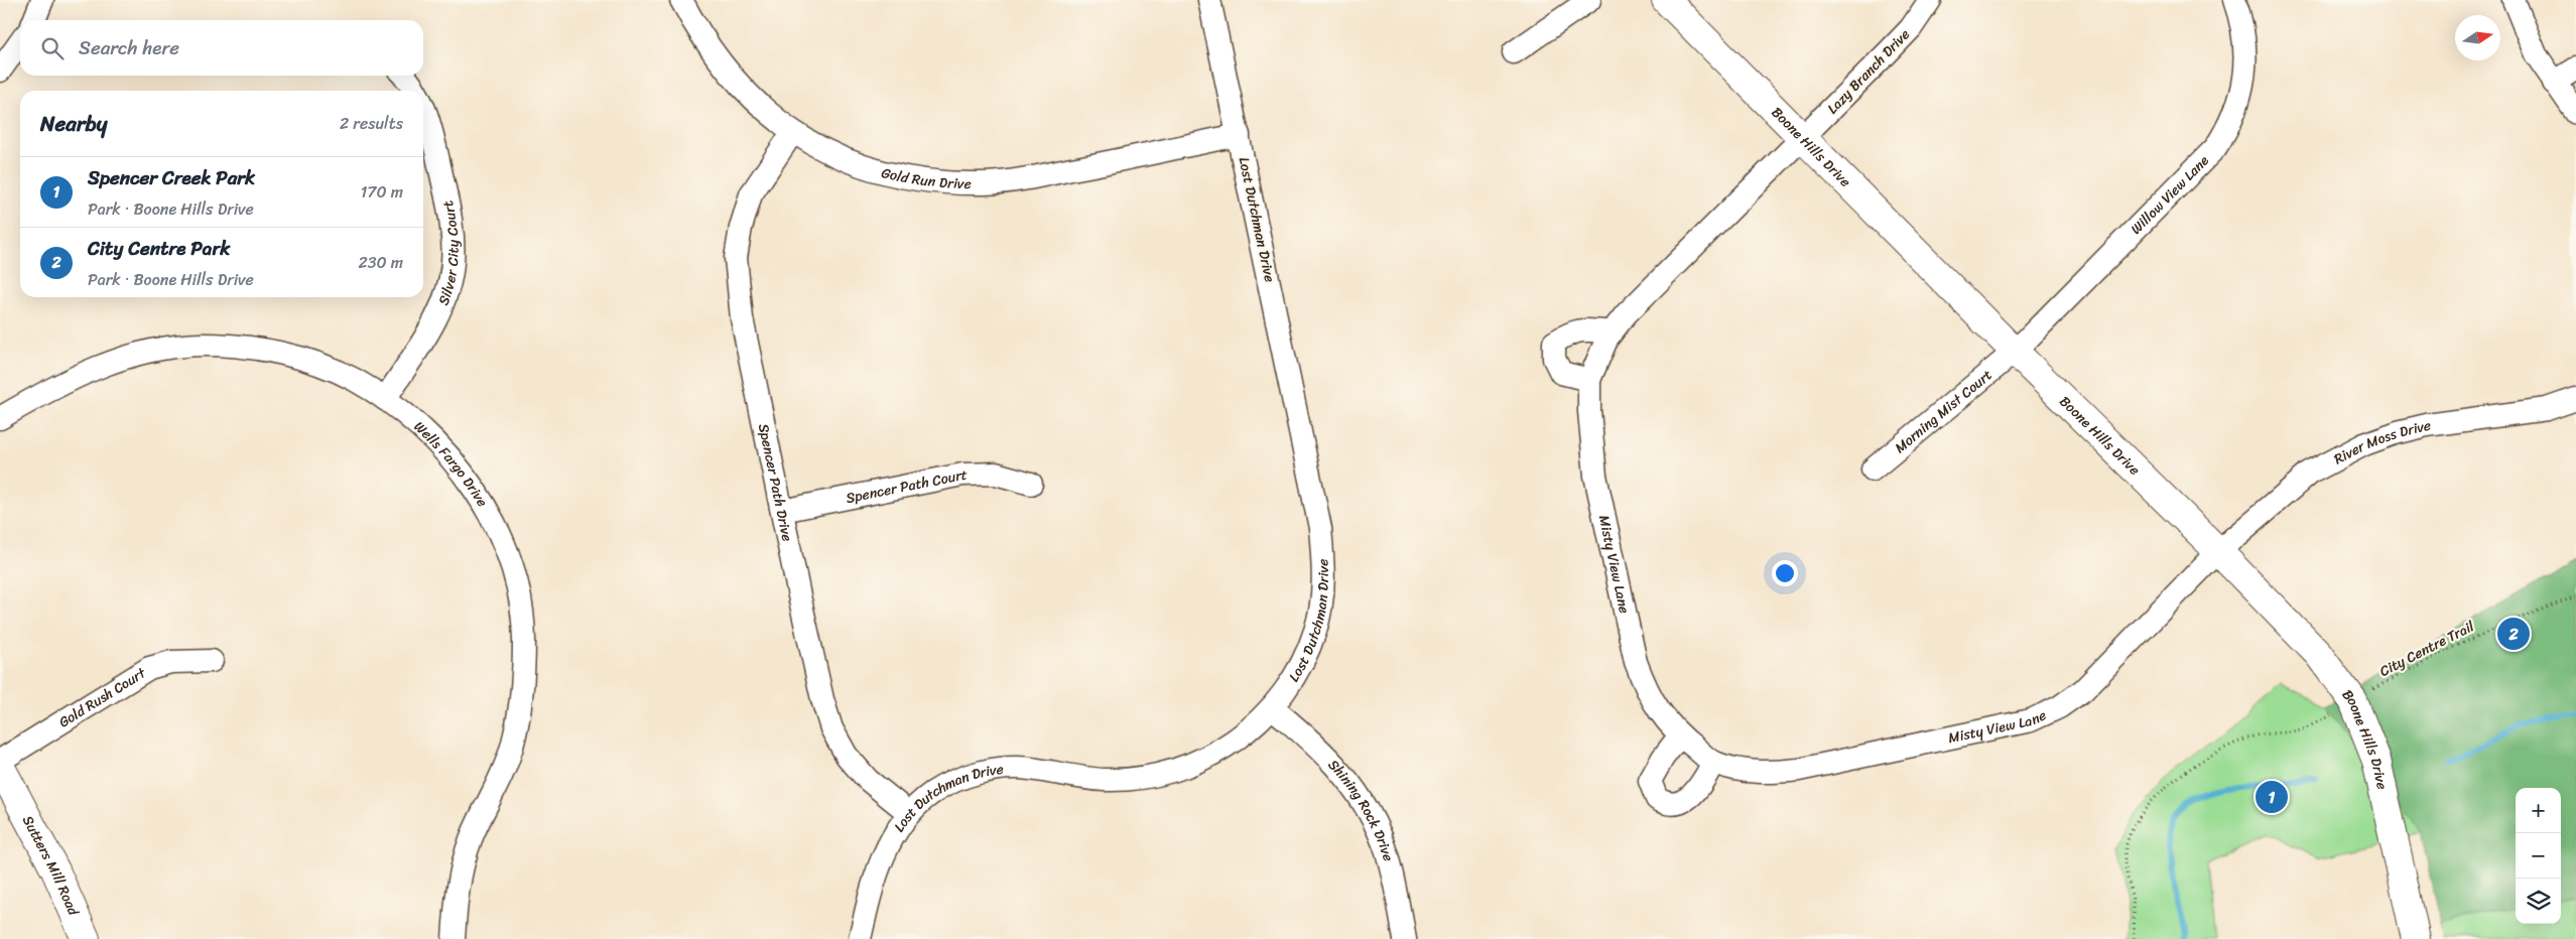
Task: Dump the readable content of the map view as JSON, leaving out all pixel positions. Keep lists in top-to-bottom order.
{
  "streets": {
    "street": [
      "Lazy Branch Drive",
      "Boone Hills Drive",
      "Gold Run Drive",
      "Willow View Lane",
      "Lost Dutchman Drive",
      "Silver City Court",
      "Morning Mist Court",
      "River Moss Drive",
      "Wells Fargo Drive",
      "Spencer Path Drive",
      "Spencer Path Court",
      "Misty View Lane",
      "Gold Rush Court",
      "Shining Rock Drive",
      "Sutters Mill Road"
    ],
    "path": ["City Centre Trail"]
  },
  "crossings": [
    ["Lazy Branch Drive", "Boone Hills Drive"],
    ["Lazy Branch Drive", "Misty View Lane"],
    ["Boone Hills Drive", "Willow View Lane"],
    ["Boone Hills Drive", "Morning Mist Court"],
    ["Boone Hills Drive", "River Moss Drive"],
    ["Boone Hills Drive", "Misty View Lane"],
    ["Gold Run Drive", "Lost Dutchman Drive"],
    ["Gold Run Drive", "Spencer Path Drive"],
    ["Willow View Lane", "Morning Mist Court"],
    ["Lost Dutchman Drive", "Spencer Path Drive"],
    ["Lost Dutchman Drive", "Shining Rock Drive"],
    ["Silver City Court", "Wells Fargo Drive"],
    ["River Moss Drive", "Misty View Lane"],
    ["Spencer Path Drive", "Spencer Path Court"]
  ],
  "north": "right",
  "page": {
    "search": "Search here",
    "heading": ["Nearby", "2 results"],
    "list": [
      {
        "mark": "1",
        "name": "Spencer Creek Park",
        "note": "Park · Boone Hills Drive",
        "value": "170 m"
      },
      {
        "mark": "2",
        "name": "City Centre Park",
        "note": "Park · Boone Hills Drive",
        "value": "230 m"
      }
    ],
    "pins": ["2", "1"],
    "map_buttons": ["+", "−"]
  }
}
